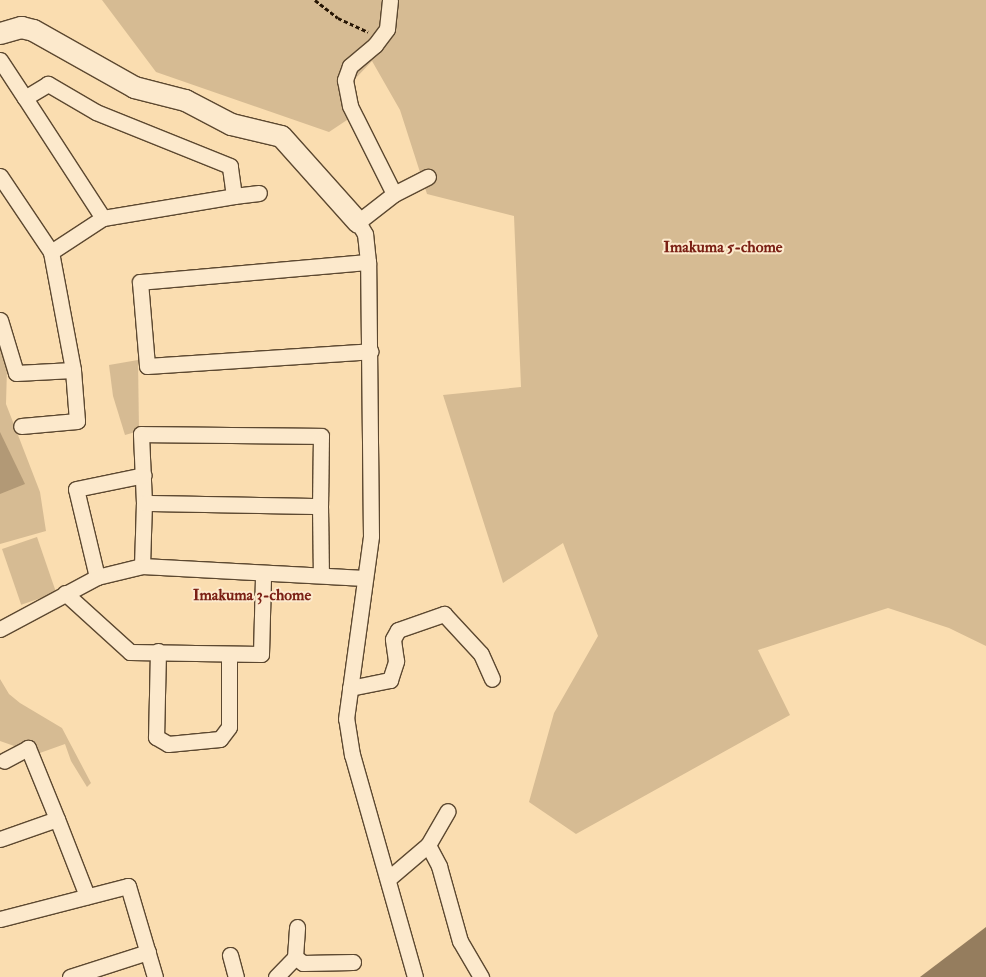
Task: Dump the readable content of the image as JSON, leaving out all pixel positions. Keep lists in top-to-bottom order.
{
  "districts": ["Imakuma 5-chome", "Imakuma 3-chome"]
}
